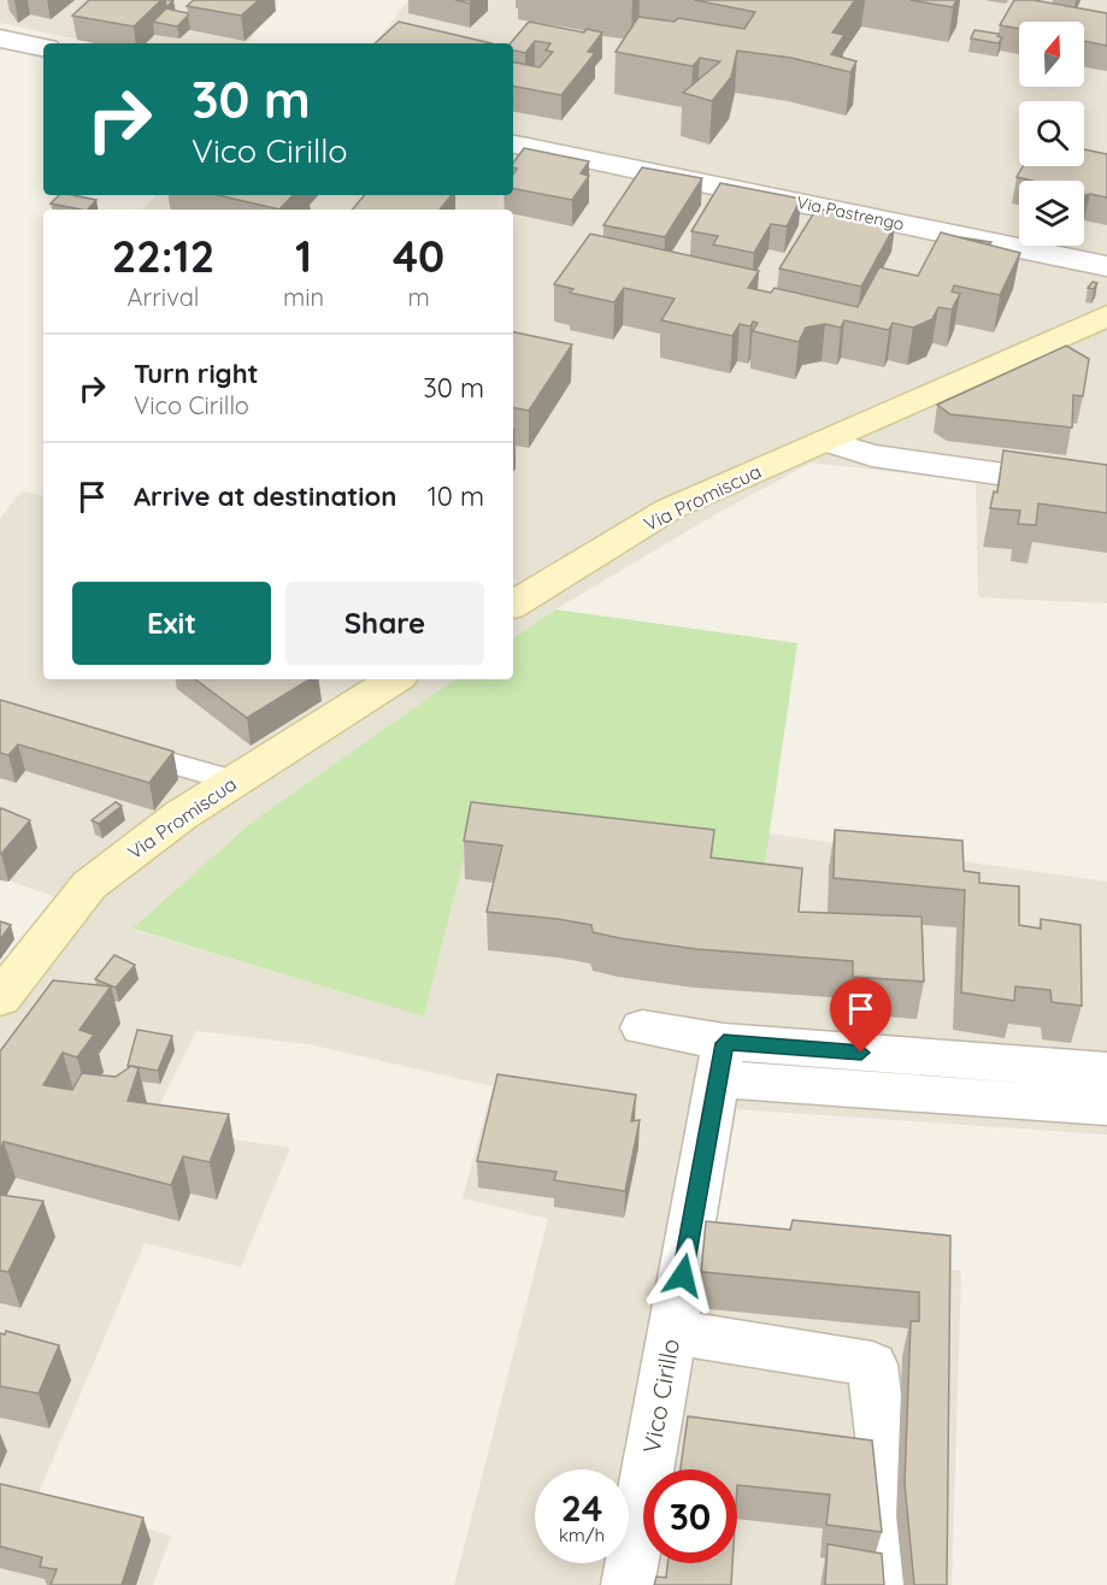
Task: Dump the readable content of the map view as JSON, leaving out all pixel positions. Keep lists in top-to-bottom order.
{
  "streets": {
    "street": ["Via Pastrengo", "Via Promiscua", "Vico Cirillo"]
  },
  "north": "top",
  "page": {
    "turn": ["30 m", "Vico Cirillo"],
    "eta": [
      "22:12",
      "Arrival",
      "1",
      "min",
      "40",
      "m"
    ],
    "list": [
      {
        "name": "Turn right",
        "note": "Vico Cirillo",
        "value": "30 m"
      },
      {
        "name": "Arrive at destination",
        "value": "10 m"
      }
    ],
    "buttons": ["Exit", "Share"],
    "speed": "24 km/h",
    "limit": "30"
  }
}
